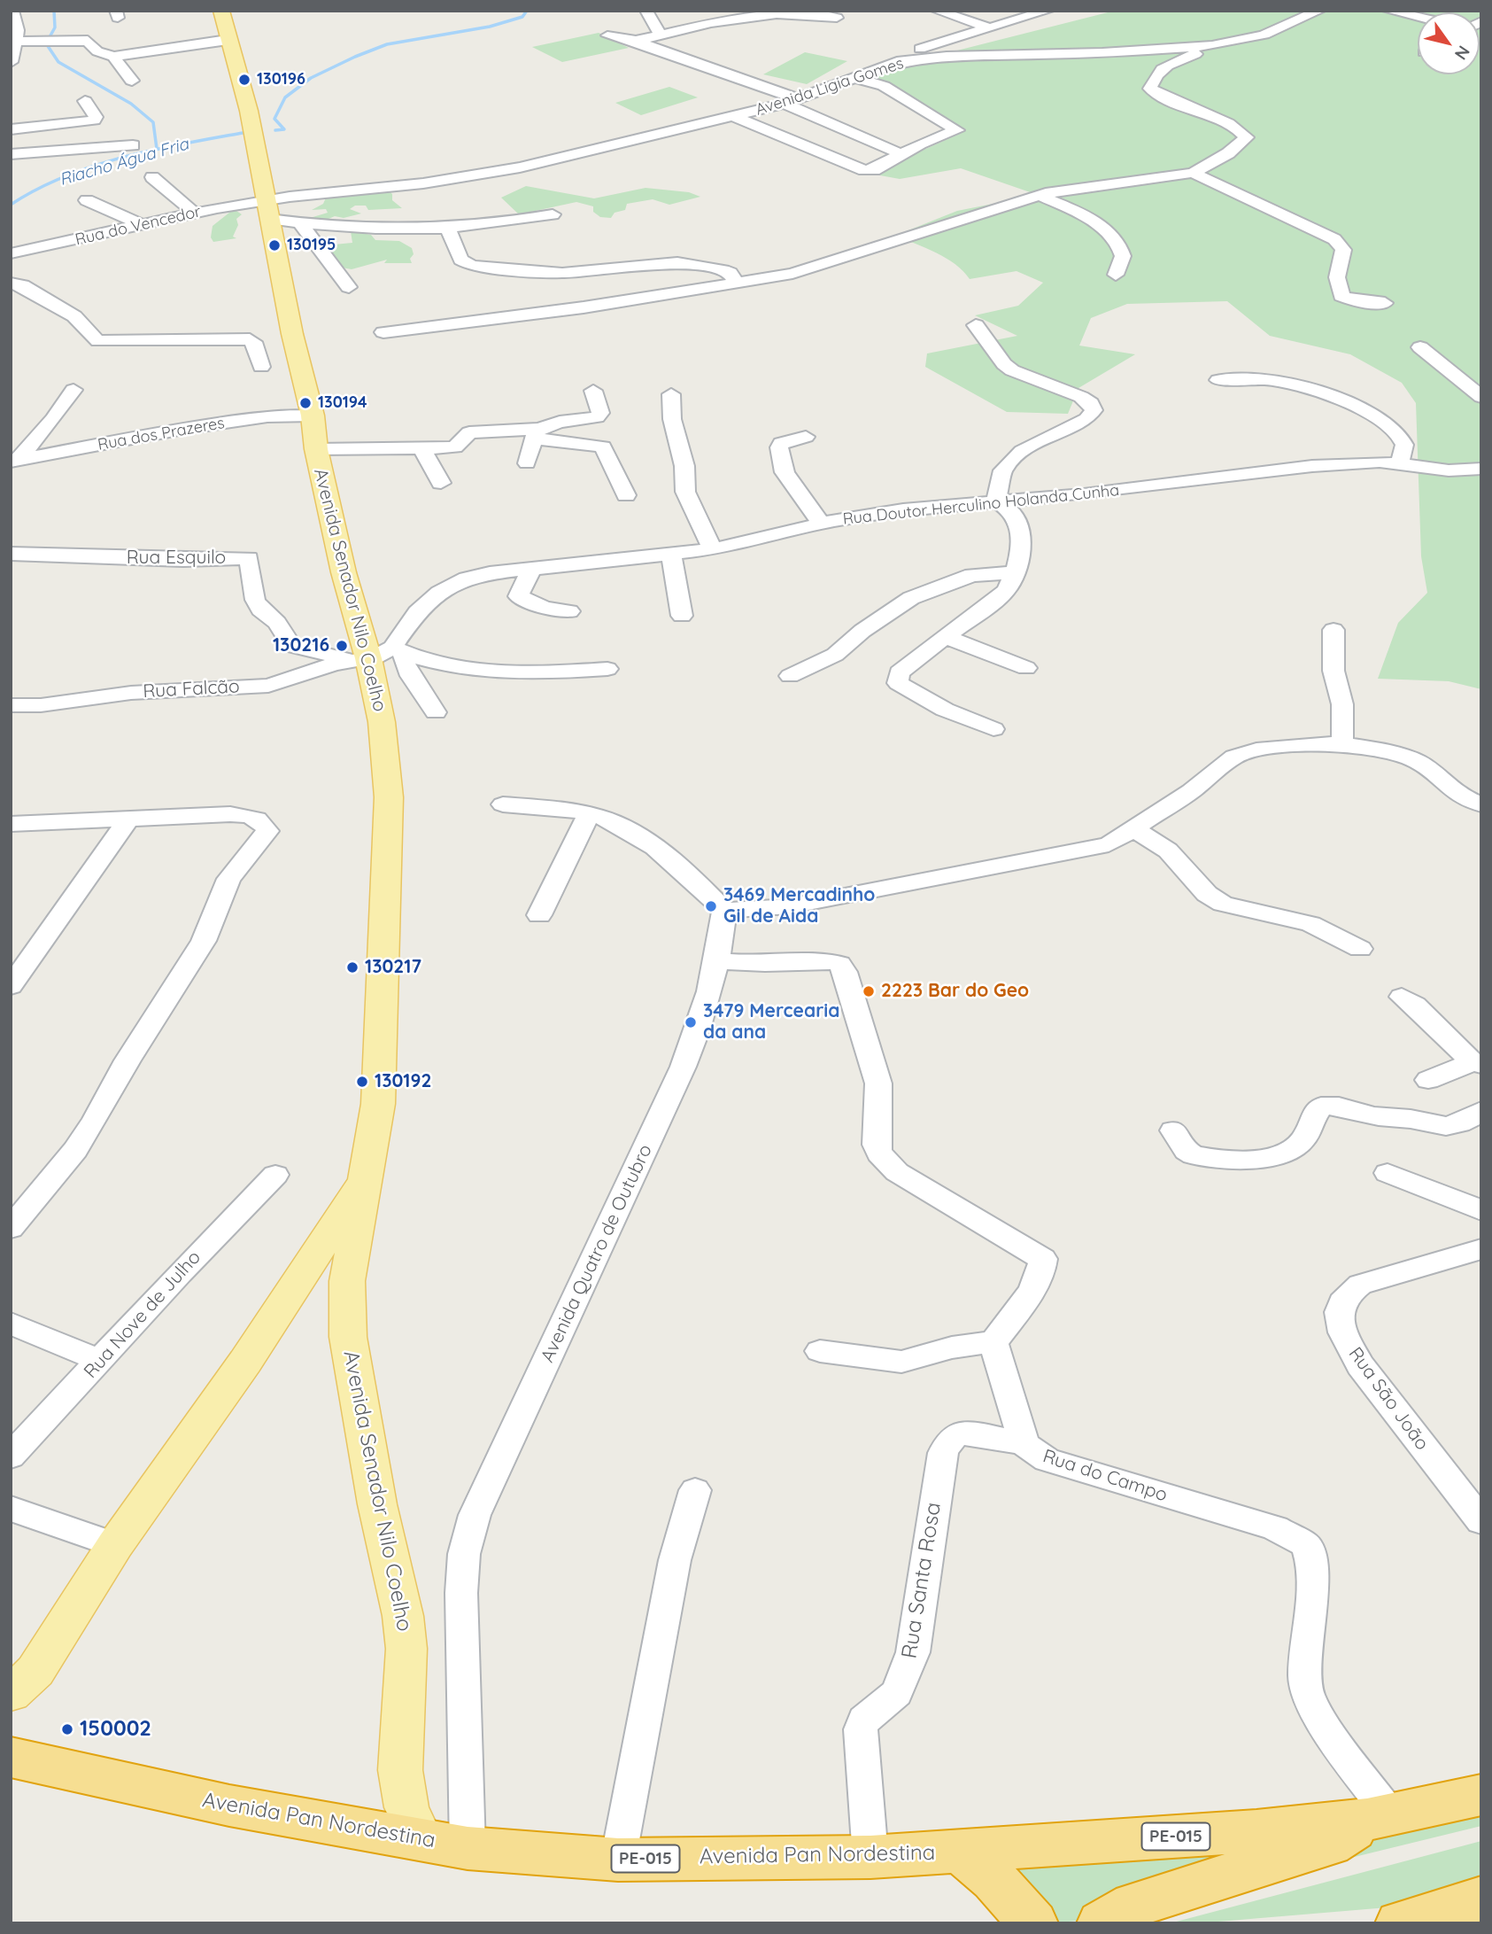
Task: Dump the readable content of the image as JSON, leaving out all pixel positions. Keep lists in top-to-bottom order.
{
  "streets": {
    "highway": ["Avenida Pan Nordestina", "PE-015"],
    "main road": ["Avenida Senador Nilo Coelho"],
    "street": [
      "Avenida Ligia Gomes",
      "Rua do Vencedor",
      "Rua dos Prazeres",
      "Rua Doutor Herculino Holanda Cunha",
      "Rua Esquilo",
      "Rua Falcão",
      "Avenida Quatro de Outubro",
      "Rua Nove de Julho",
      "Rua São João",
      "Rua do Campo",
      "Rua Santa Rosa"
    ]
  },
  "crossings": [
    ["Avenida Ligia Gomes", "Rua do Vencedor"],
    ["Avenida Ligia Gomes", "Avenida Senador Nilo Coelho"],
    ["Rua do Vencedor", "Avenida Senador Nilo Coelho"],
    ["Rua dos Prazeres", "Avenida Senador Nilo Coelho"],
    ["Rua Doutor Herculino Holanda Cunha", "Rua Esquilo"],
    ["Rua Doutor Herculino Holanda Cunha", "Avenida Senador Nilo Coelho"],
    ["Rua Doutor Herculino Holanda Cunha", "Rua Falcão"],
    ["Rua Esquilo", "Avenida Senador Nilo Coelho"],
    ["Rua Esquilo", "Rua Falcão"],
    ["Avenida Senador Nilo Coelho", "Rua Falcão"],
    ["Avenida Senador Nilo Coelho", "Avenida Pan Nordestina"],
    ["Avenida Quatro de Outubro", "Avenida Pan Nordestina"],
    ["Rua do Campo", "Rua Santa Rosa"],
    ["Rua do Campo", "Avenida Pan Nordestina"],
    ["Rua Santa Rosa", "Avenida Pan Nordestina"]
  ],
  "water": ["Riacho Água Fria"],
  "places": [
    "130196",
    "130195",
    "130194",
    "130216",
    "3469 Mercadinho Gil de Aida",
    "130217",
    "2223 Bar do Geo",
    "3479 Mercearia da ana",
    "130192",
    "150002"
  ],
  "north": "bottom right"
}
